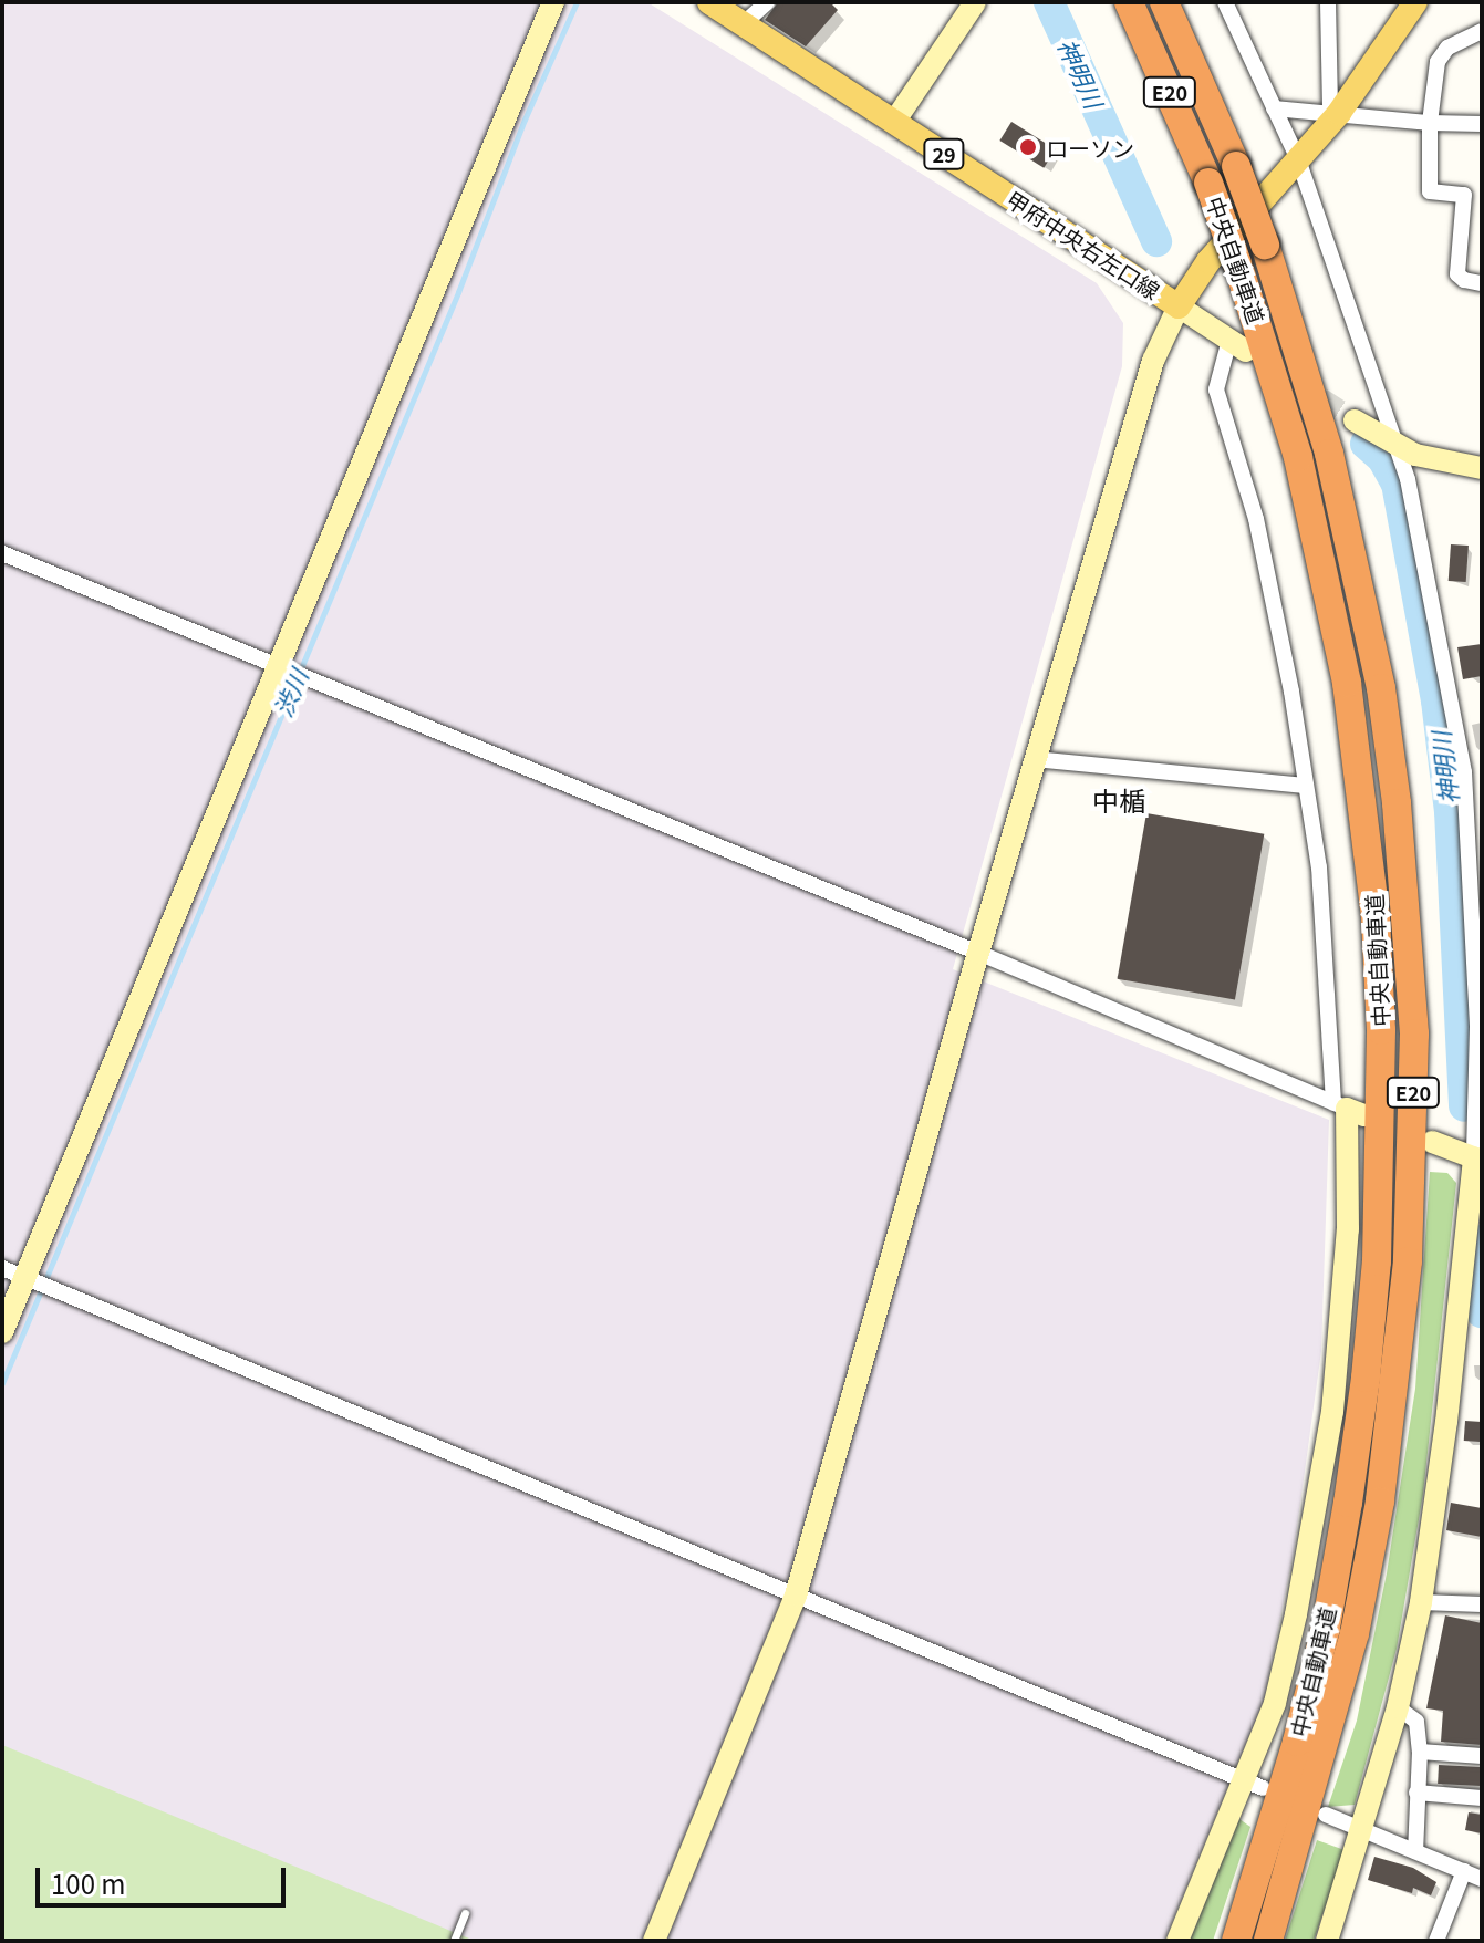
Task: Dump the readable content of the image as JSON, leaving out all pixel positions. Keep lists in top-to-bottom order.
{
  "streets": {
    "highway": ["E20", "中央自動車道"],
    "main road": ["29", "甲府中央右左口線"]
  },
  "districts": ["中楯"],
  "water": ["神明川", "渋川"],
  "places": ["ローソン"],
  "scale_bar": "100 m"
}
